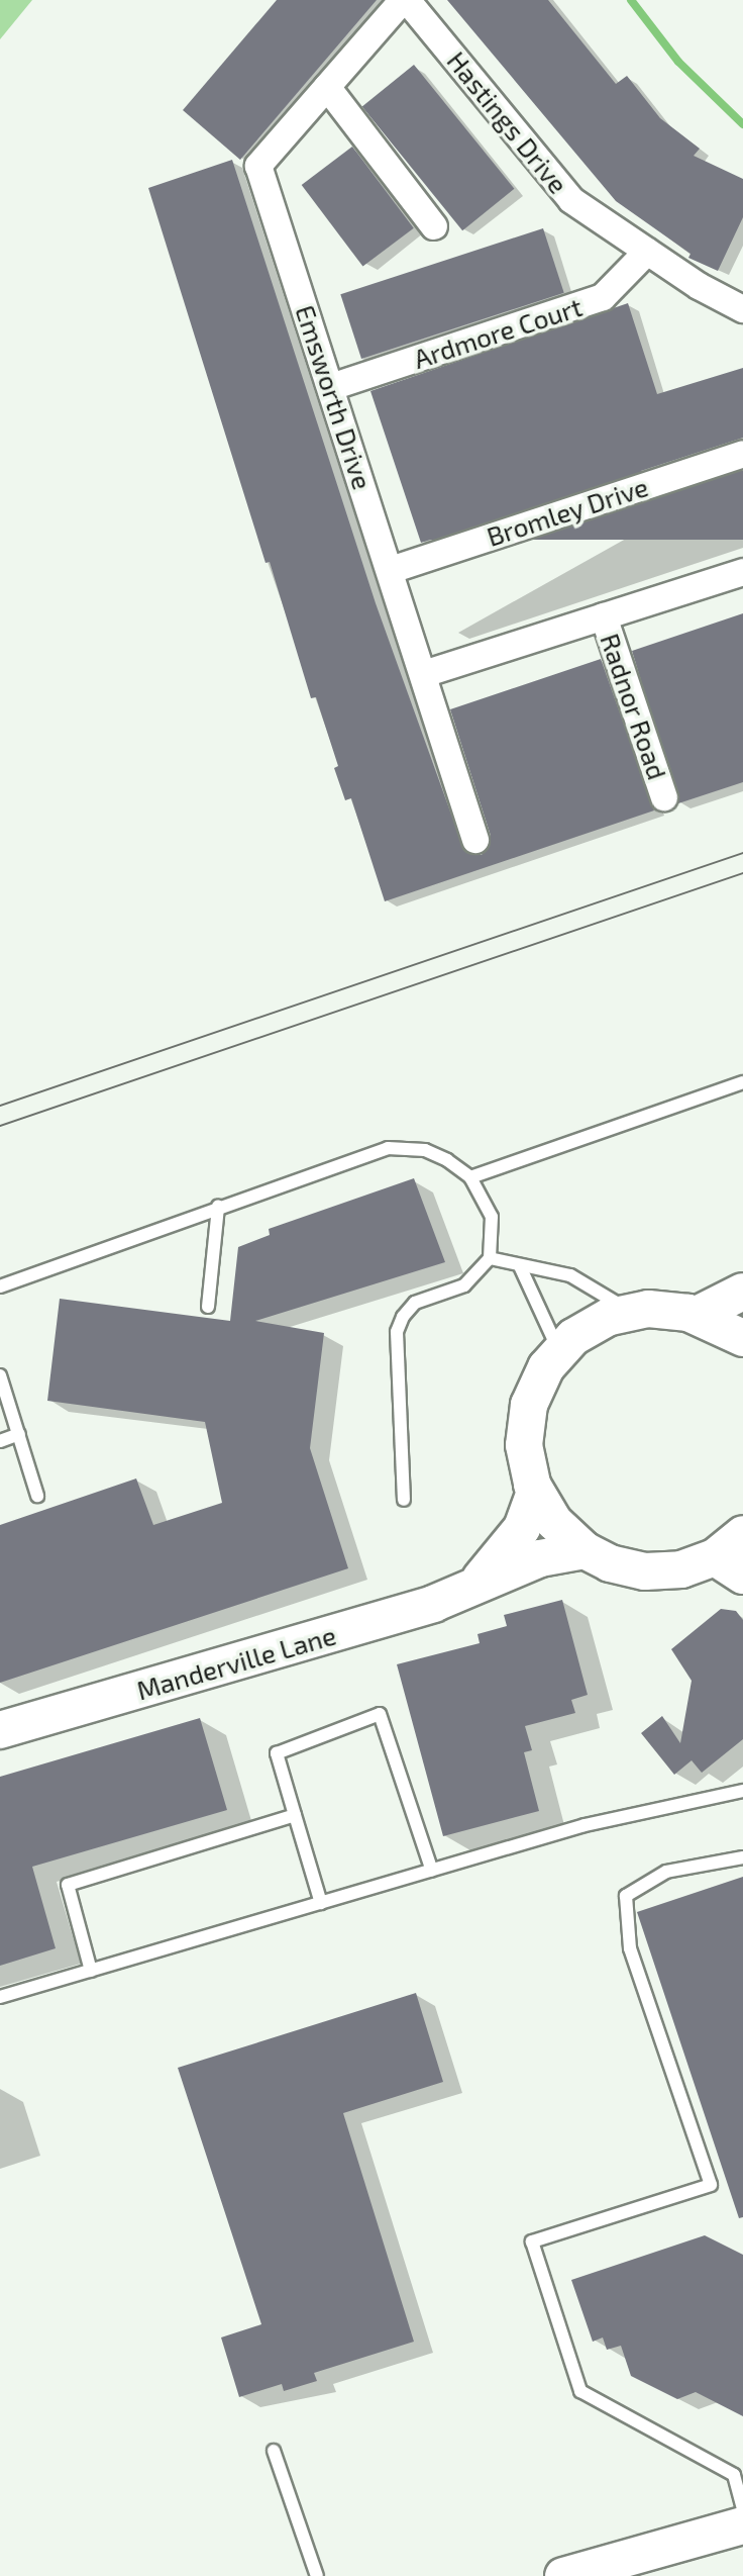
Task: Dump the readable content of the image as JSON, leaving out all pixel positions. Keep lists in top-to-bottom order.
{
  "streets": {
    "street": [
      "Hastings Drive",
      "Ardmore Court",
      "Emsworth Drive",
      "Bromley Drive",
      "Radnor Road",
      "Manderville Lane"
    ]
  },
  "crossings": [
    ["Hastings Drive", "Ardmore Court"],
    ["Hastings Drive", "Emsworth Drive"],
    ["Ardmore Court", "Emsworth Drive"],
    ["Emsworth Drive", "Bromley Drive"]
  ]
}
